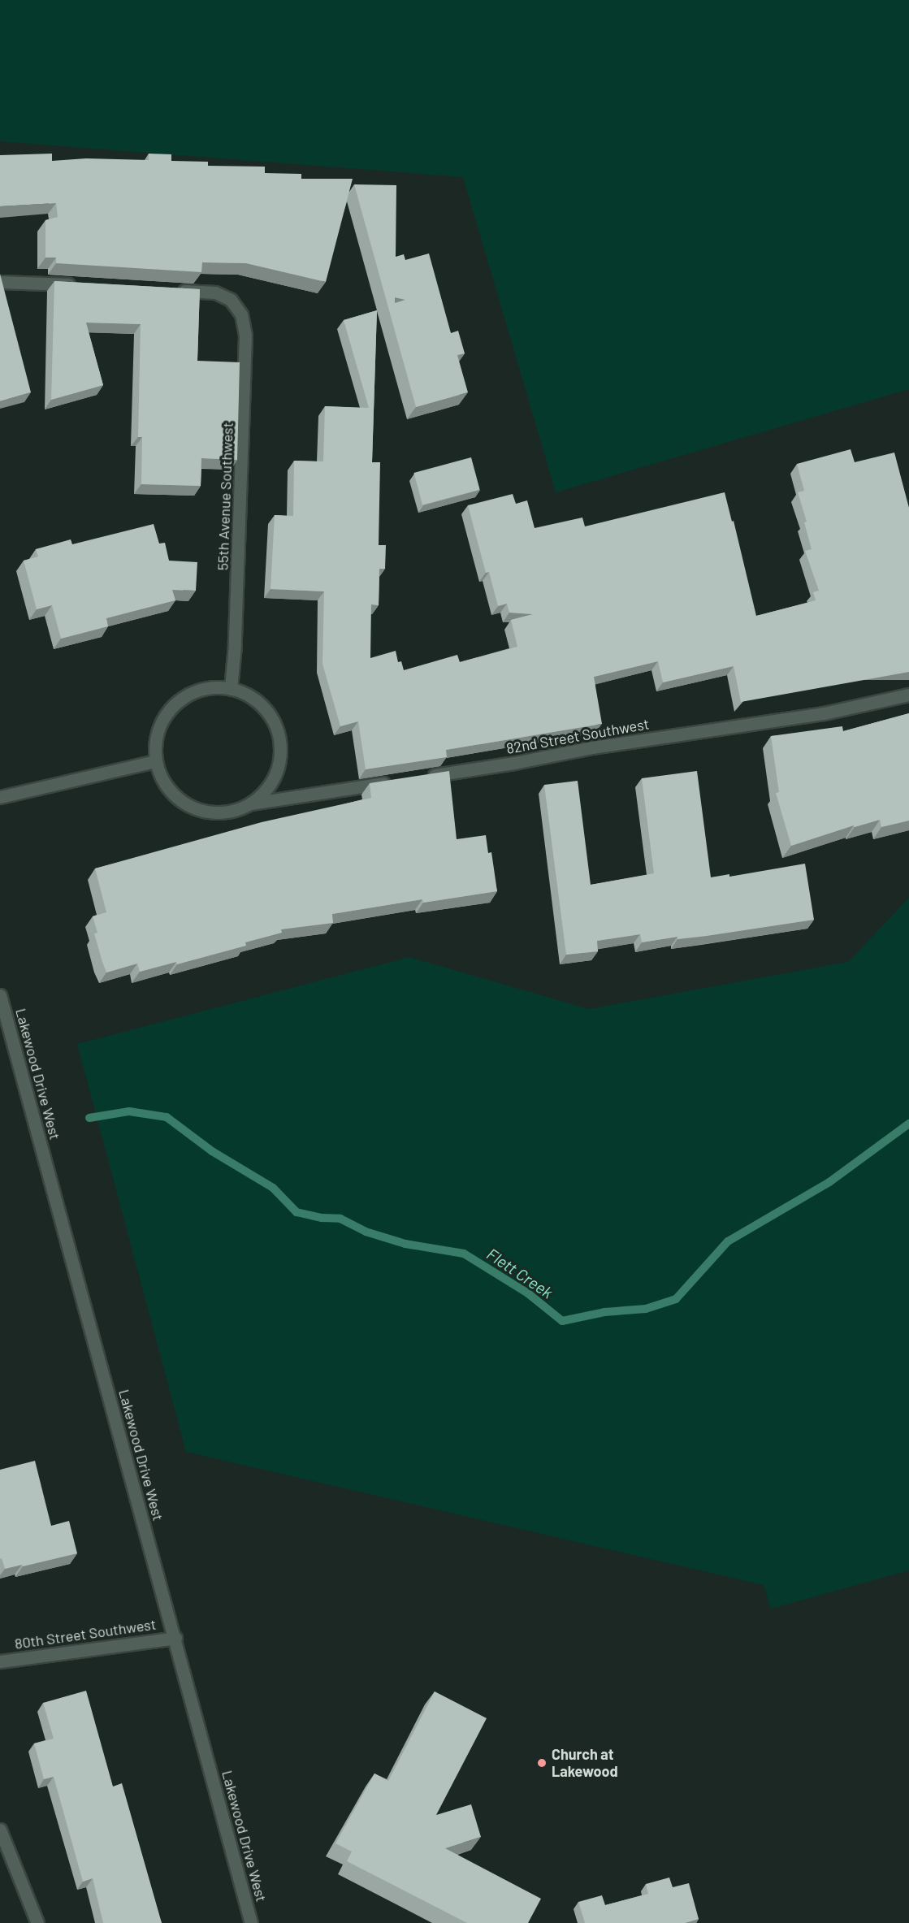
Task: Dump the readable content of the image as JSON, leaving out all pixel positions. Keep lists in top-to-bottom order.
{
  "streets": {
    "street": [
      "55th Avenue Southwest",
      "82nd Street Southwest",
      "Lakewood Drive West",
      "80th Street Southwest"
    ]
  },
  "crossings": [
    ["Lakewood Drive West", "80th Street Southwest"]
  ],
  "water": ["Flett Creek"],
  "places": ["Church at Lakewood"]
}
